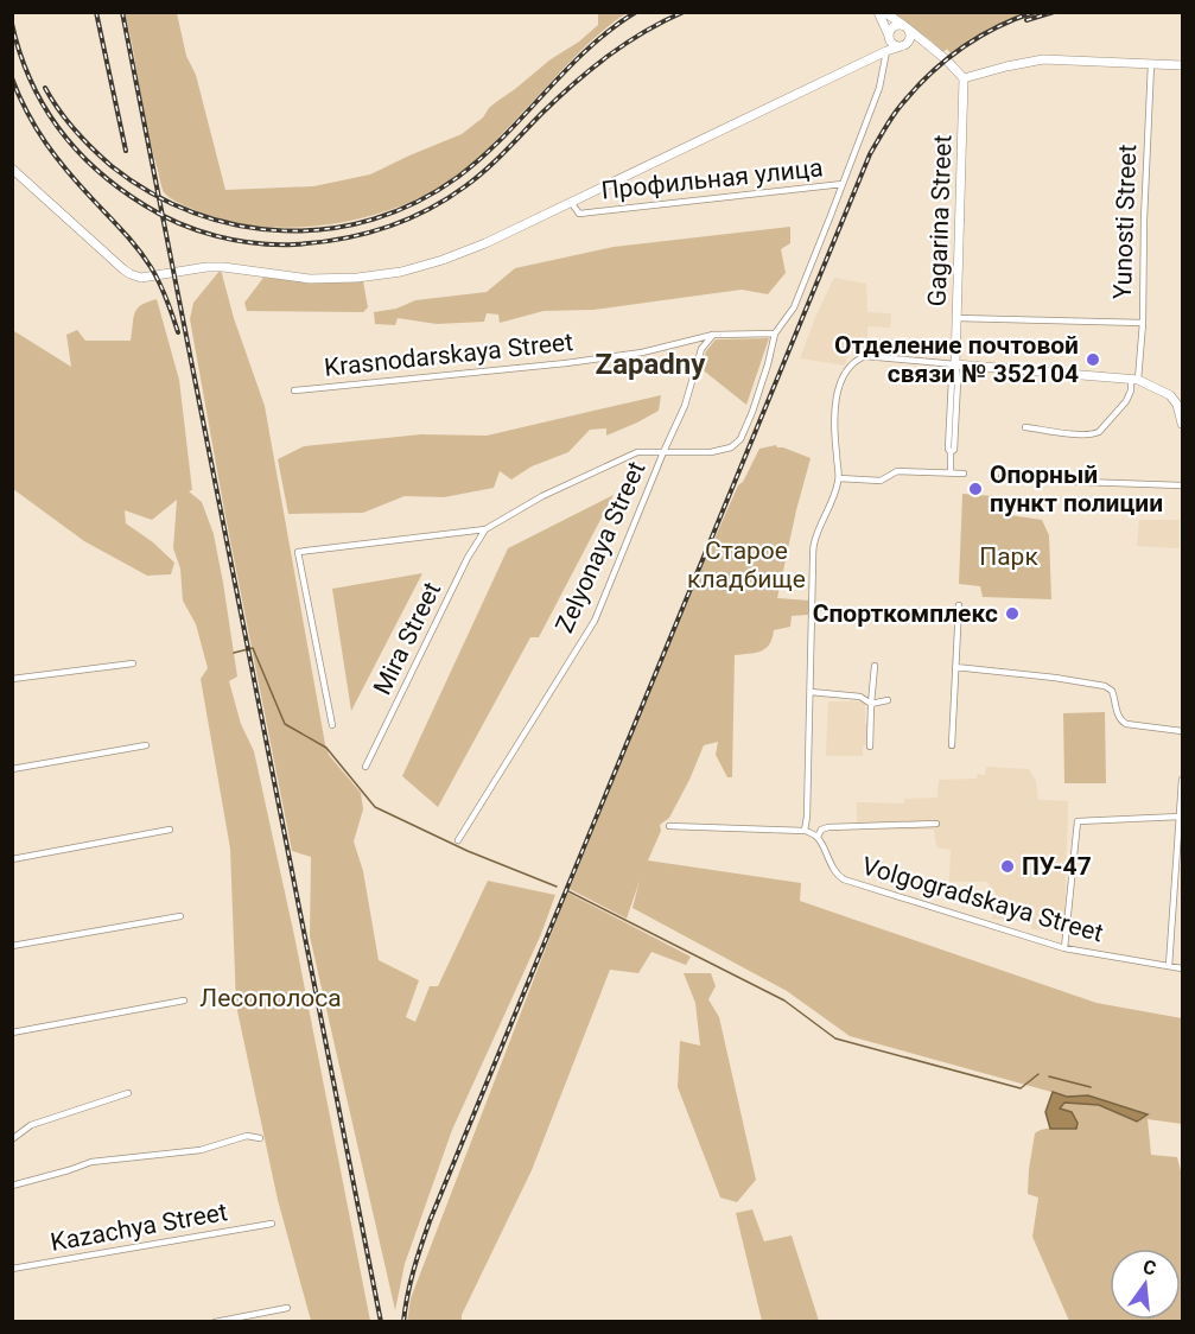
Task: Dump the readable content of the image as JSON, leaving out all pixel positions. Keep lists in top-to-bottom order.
{
  "streets": {
    "main road": ["Профильная улица", "Gagarina Street"],
    "street": [
      "Yunosti Street",
      "Krasnodarskaya Street",
      "Zelyonaya Street",
      "Mira Street",
      "Volgogradskaya Street",
      "Kazachya Street"
    ]
  },
  "crossings": [
    ["Профильная улица", "Krasnodarskaya Street"],
    ["Профильная улица", "Zelyonaya Street"],
    ["Krasnodarskaya Street", "Zelyonaya Street"]
  ],
  "districts": ["Zapadny"],
  "parks": ["Старое кладбище", "Парк", "Лесополоса"],
  "places": [
    "Отделение почтовой связи № 352104",
    "Опорный пункт полиции",
    "Спорткомплекс",
    "ПУ-47"
  ],
  "north": "top"
}
